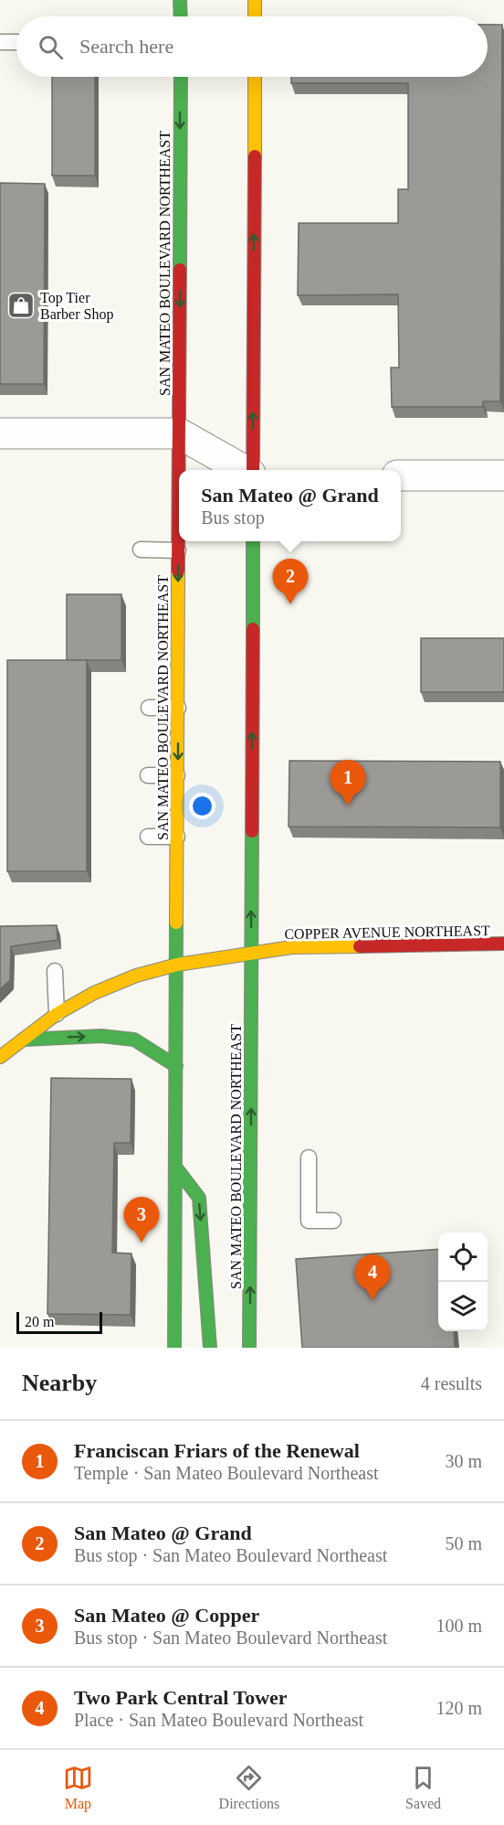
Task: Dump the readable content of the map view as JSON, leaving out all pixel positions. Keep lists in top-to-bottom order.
{
  "streets": {
    "main road": ["SAN MATEO BOULEVARD NORTHEAST", "COPPER AVENUE NORTHEAST"]
  },
  "crossings": [
    ["SAN MATEO BOULEVARD NORTHEAST", "COPPER AVENUE NORTHEAST"]
  ],
  "places": {
    "shop": ["Top Tier Barber Shop"]
  },
  "scale_bar": "20 m",
  "page": {
    "search": "Search here",
    "popup": ["San Mateo @ Grand", "Bus stop"],
    "pins": [
      "2",
      "1",
      "3",
      "4"
    ],
    "scale": "20 m",
    "heading": ["Nearby", "4 results"],
    "list": [
      {
        "mark": "1",
        "name": "Franciscan Friars of the Renewal",
        "note": "Temple · San Mateo Boulevard Northeast",
        "value": "30 m"
      },
      {
        "mark": "2",
        "name": "San Mateo @ Grand",
        "note": "Bus stop · San Mateo Boulevard Northeast",
        "value": "50 m"
      },
      {
        "mark": "3",
        "name": "San Mateo @ Copper",
        "note": "Bus stop · San Mateo Boulevard Northeast",
        "value": "100 m"
      },
      {
        "mark": "4",
        "name": "Two Park Central Tower",
        "note": "Place · San Mateo Boulevard Northeast",
        "value": "120 m"
      }
    ],
    "nav": ["Map", "Directions", "Saved"]
  }
}
